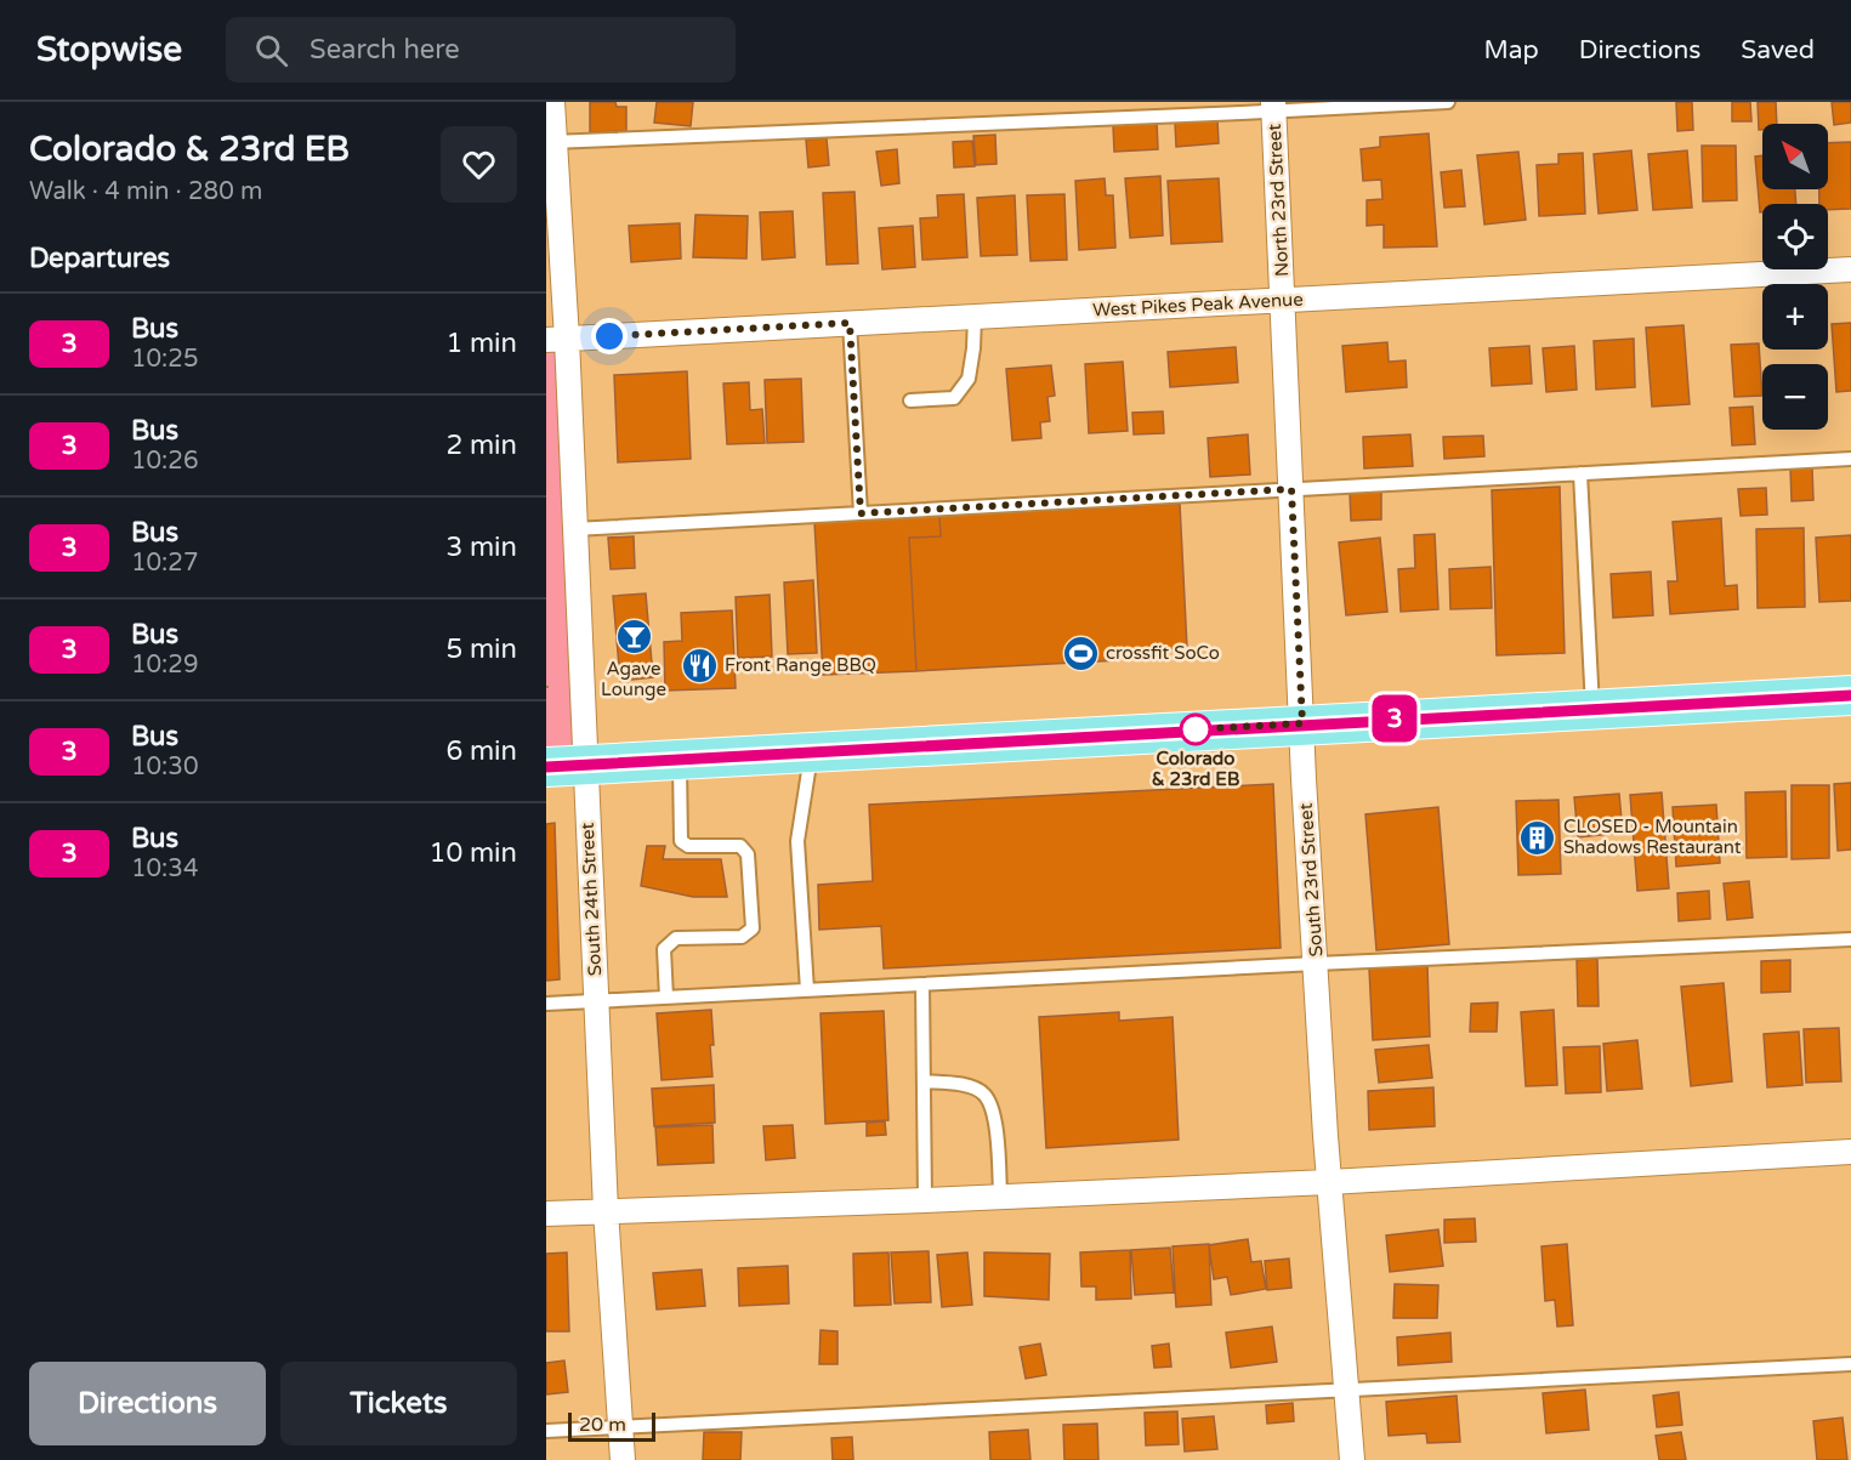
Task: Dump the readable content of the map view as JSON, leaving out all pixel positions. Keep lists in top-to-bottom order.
{
  "streets": {
    "street": [
      "North 23rd Street",
      "West Pikes Peak Avenue",
      "South 23rd Street",
      "South 24th Street"
    ]
  },
  "crossings": [
    ["North 23rd Street", "West Pikes Peak Avenue"],
    ["North 23rd Street", "South 23rd Street"],
    ["West Pikes Peak Avenue", "South 23rd Street"],
    ["West Pikes Peak Avenue", "South 24th Street"]
  ],
  "places": {
    "bar": ["Agave Lounge"],
    "sports": ["crossfit SoCo"],
    "restaurant": ["Front Range BBQ"],
    "other": ["Colorado & 23rd EB"],
    "building": ["CLOSED - Mountain Shadows Restaurant"]
  },
  "lines": ["bus line 3"],
  "scale_bar": "20 m",
  "north": "top left",
  "page": {
    "header": "Stopwise",
    "search": "Search here",
    "nav": ["Map", "Directions", "Saved"],
    "heading": [
      ["Colorado & 23rd EB", "Walk · 4 min · 280 m"],
      "Departures"
    ],
    "on_map": "3",
    "map_buttons": ["+", "−"],
    "list": [
      {
        "mark": "3",
        "name": "Bus",
        "note": "10:25",
        "value": "1 min"
      },
      {
        "mark": "3",
        "name": "Bus",
        "note": "10:26",
        "value": "2 min"
      },
      {
        "mark": "3",
        "name": "Bus",
        "note": "10:27",
        "value": "3 min"
      },
      {
        "mark": "3",
        "name": "Bus",
        "note": "10:29",
        "value": "5 min"
      },
      {
        "mark": "3",
        "name": "Bus",
        "note": "10:30",
        "value": "6 min"
      },
      {
        "mark": "3",
        "name": "Bus",
        "note": "10:34",
        "value": "10 min"
      }
    ],
    "buttons": ["Directions", "Tickets"],
    "scale": "20 m"
  }
}
